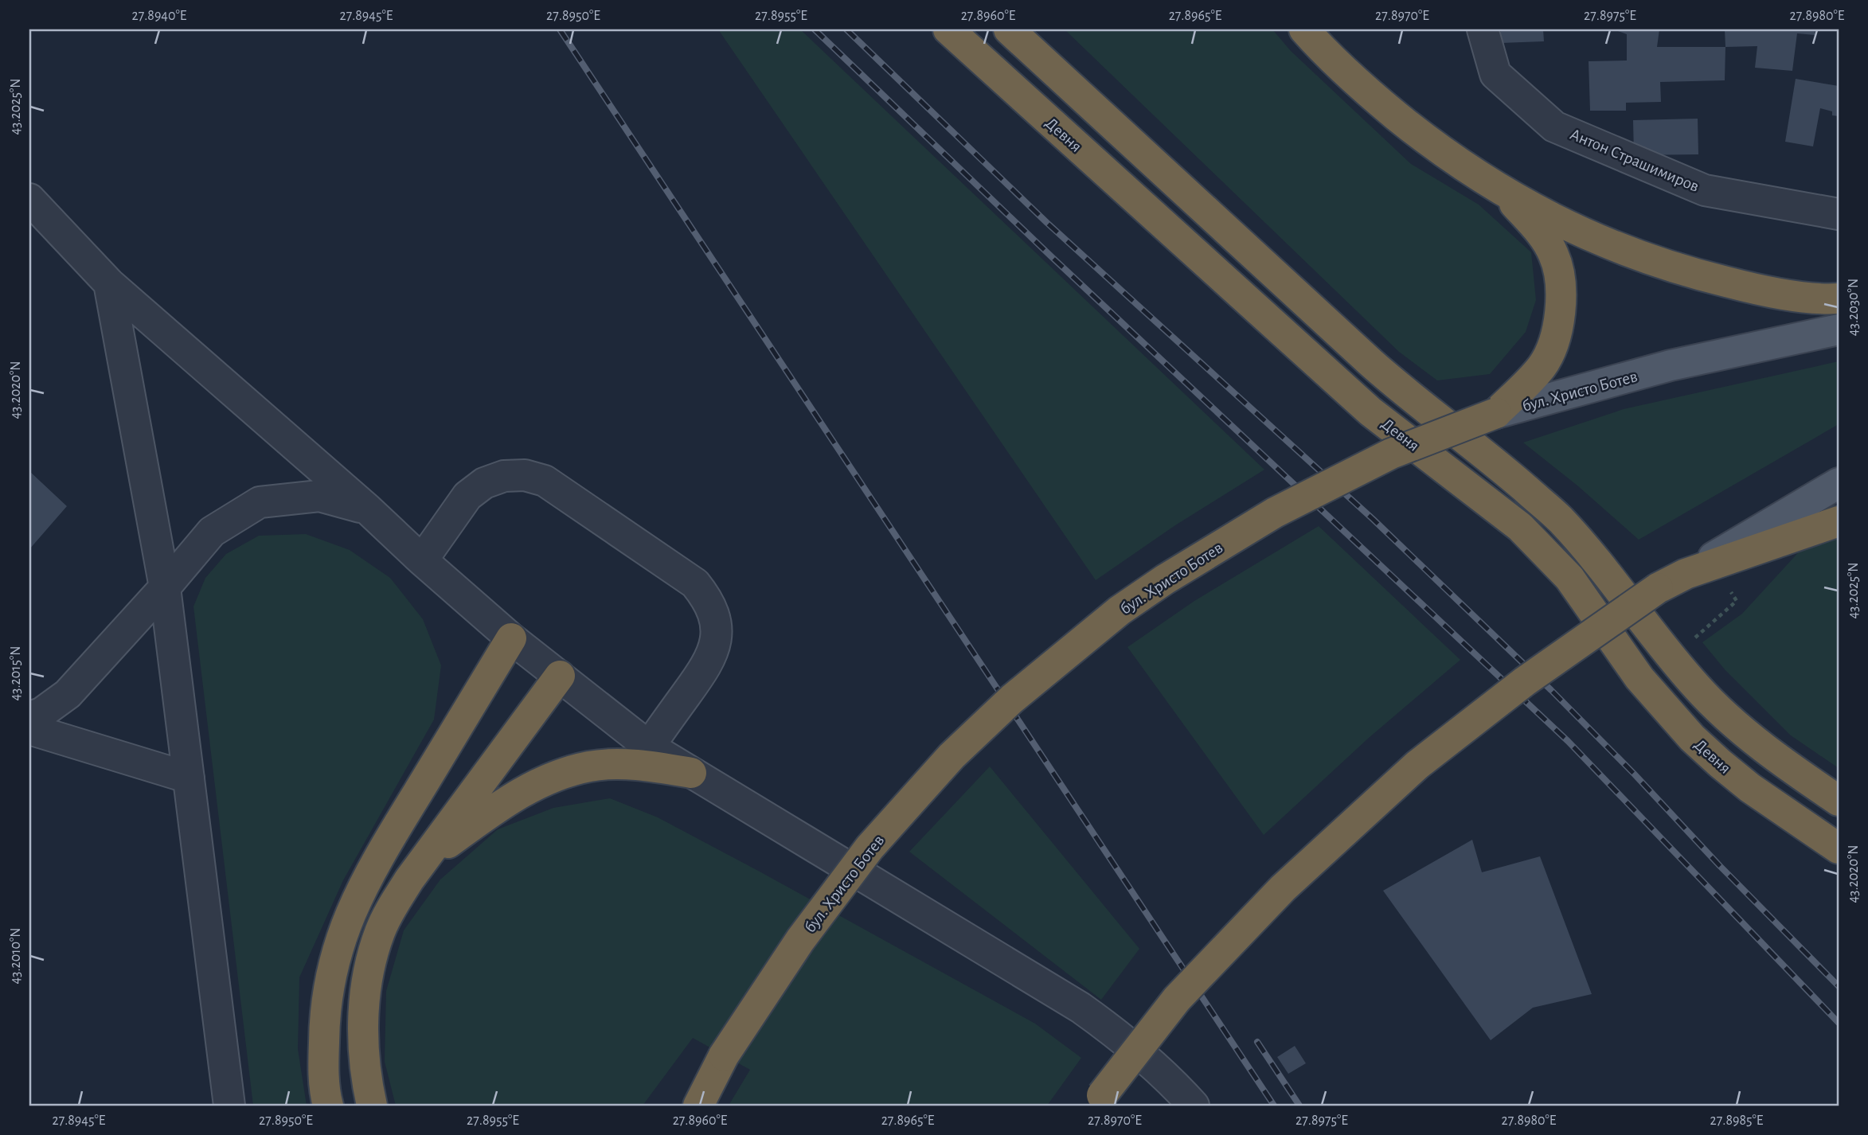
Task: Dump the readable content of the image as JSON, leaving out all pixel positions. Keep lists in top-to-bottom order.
{
  "streets": {
    "highway": ["Девня", "бул. Христо Ботев"],
    "street": ["Антон Страшимиров"]
  },
  "coordinates": [
    "27.8940°E",
    "27.8945°E",
    "27.8950°E",
    "27.8955°E",
    "27.8960°E",
    "27.8965°E",
    "27.8970°E",
    "27.8975°E",
    "27.8980°E",
    "43.2025°N",
    "43.2030°N",
    "43.2020°N",
    "43.2015°N",
    "43.2010°N",
    "27.8985°E"
  ]
}
